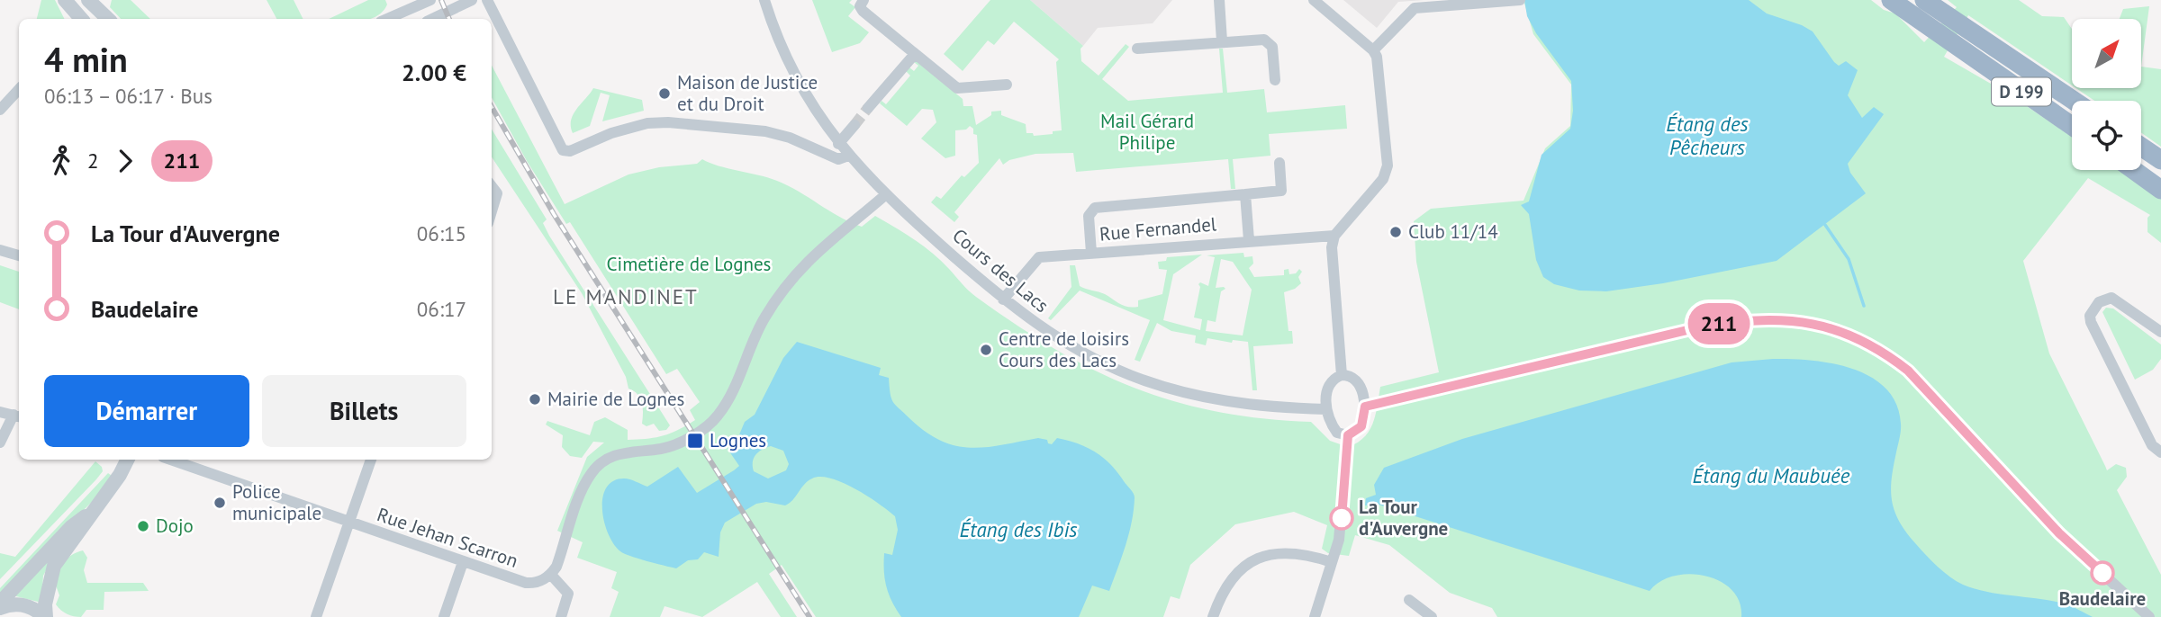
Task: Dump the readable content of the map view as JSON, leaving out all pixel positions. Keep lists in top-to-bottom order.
{
  "streets": {
    "highway": ["D 199"],
    "street": ["Rue Fernandel", "Cours des Lacs", "Rue Jehan Scarron"]
  },
  "crossings": [
    ["Rue Fernandel", "Cours des Lacs"]
  ],
  "districts": ["LE MANDINET"],
  "water": ["Étang des Pêcheurs", "Étang du Maubuée", "Étang des Ibis"],
  "parks": ["Mail Gérard Philipe", "Cimetière de Lognes"],
  "places": {
    "other": [
      "Maison de Justice et du Droit",
      "Club 11/14",
      "Centre de loisirs Cours des Lacs",
      "Mairie de Lognes",
      "Police municipale",
      "La Tour d'Auvergne",
      "Dojo",
      "Baudelaire"
    ],
    "transit": ["Lognes"]
  },
  "lines": ["bus line 211"],
  "north": "top right",
  "page": {
    "on_map": "211",
    "heading": ["4 min", "06:13 – 06:17 · Bus", "2.00 €"],
    "legs": ["2", "211"],
    "list": [
      {
        "name": "La Tour d'Auvergne",
        "value": "06:15"
      },
      {
        "name": "Baudelaire",
        "value": "06:17"
      }
    ],
    "buttons": ["Démarrer", "Billets"]
  }
}
